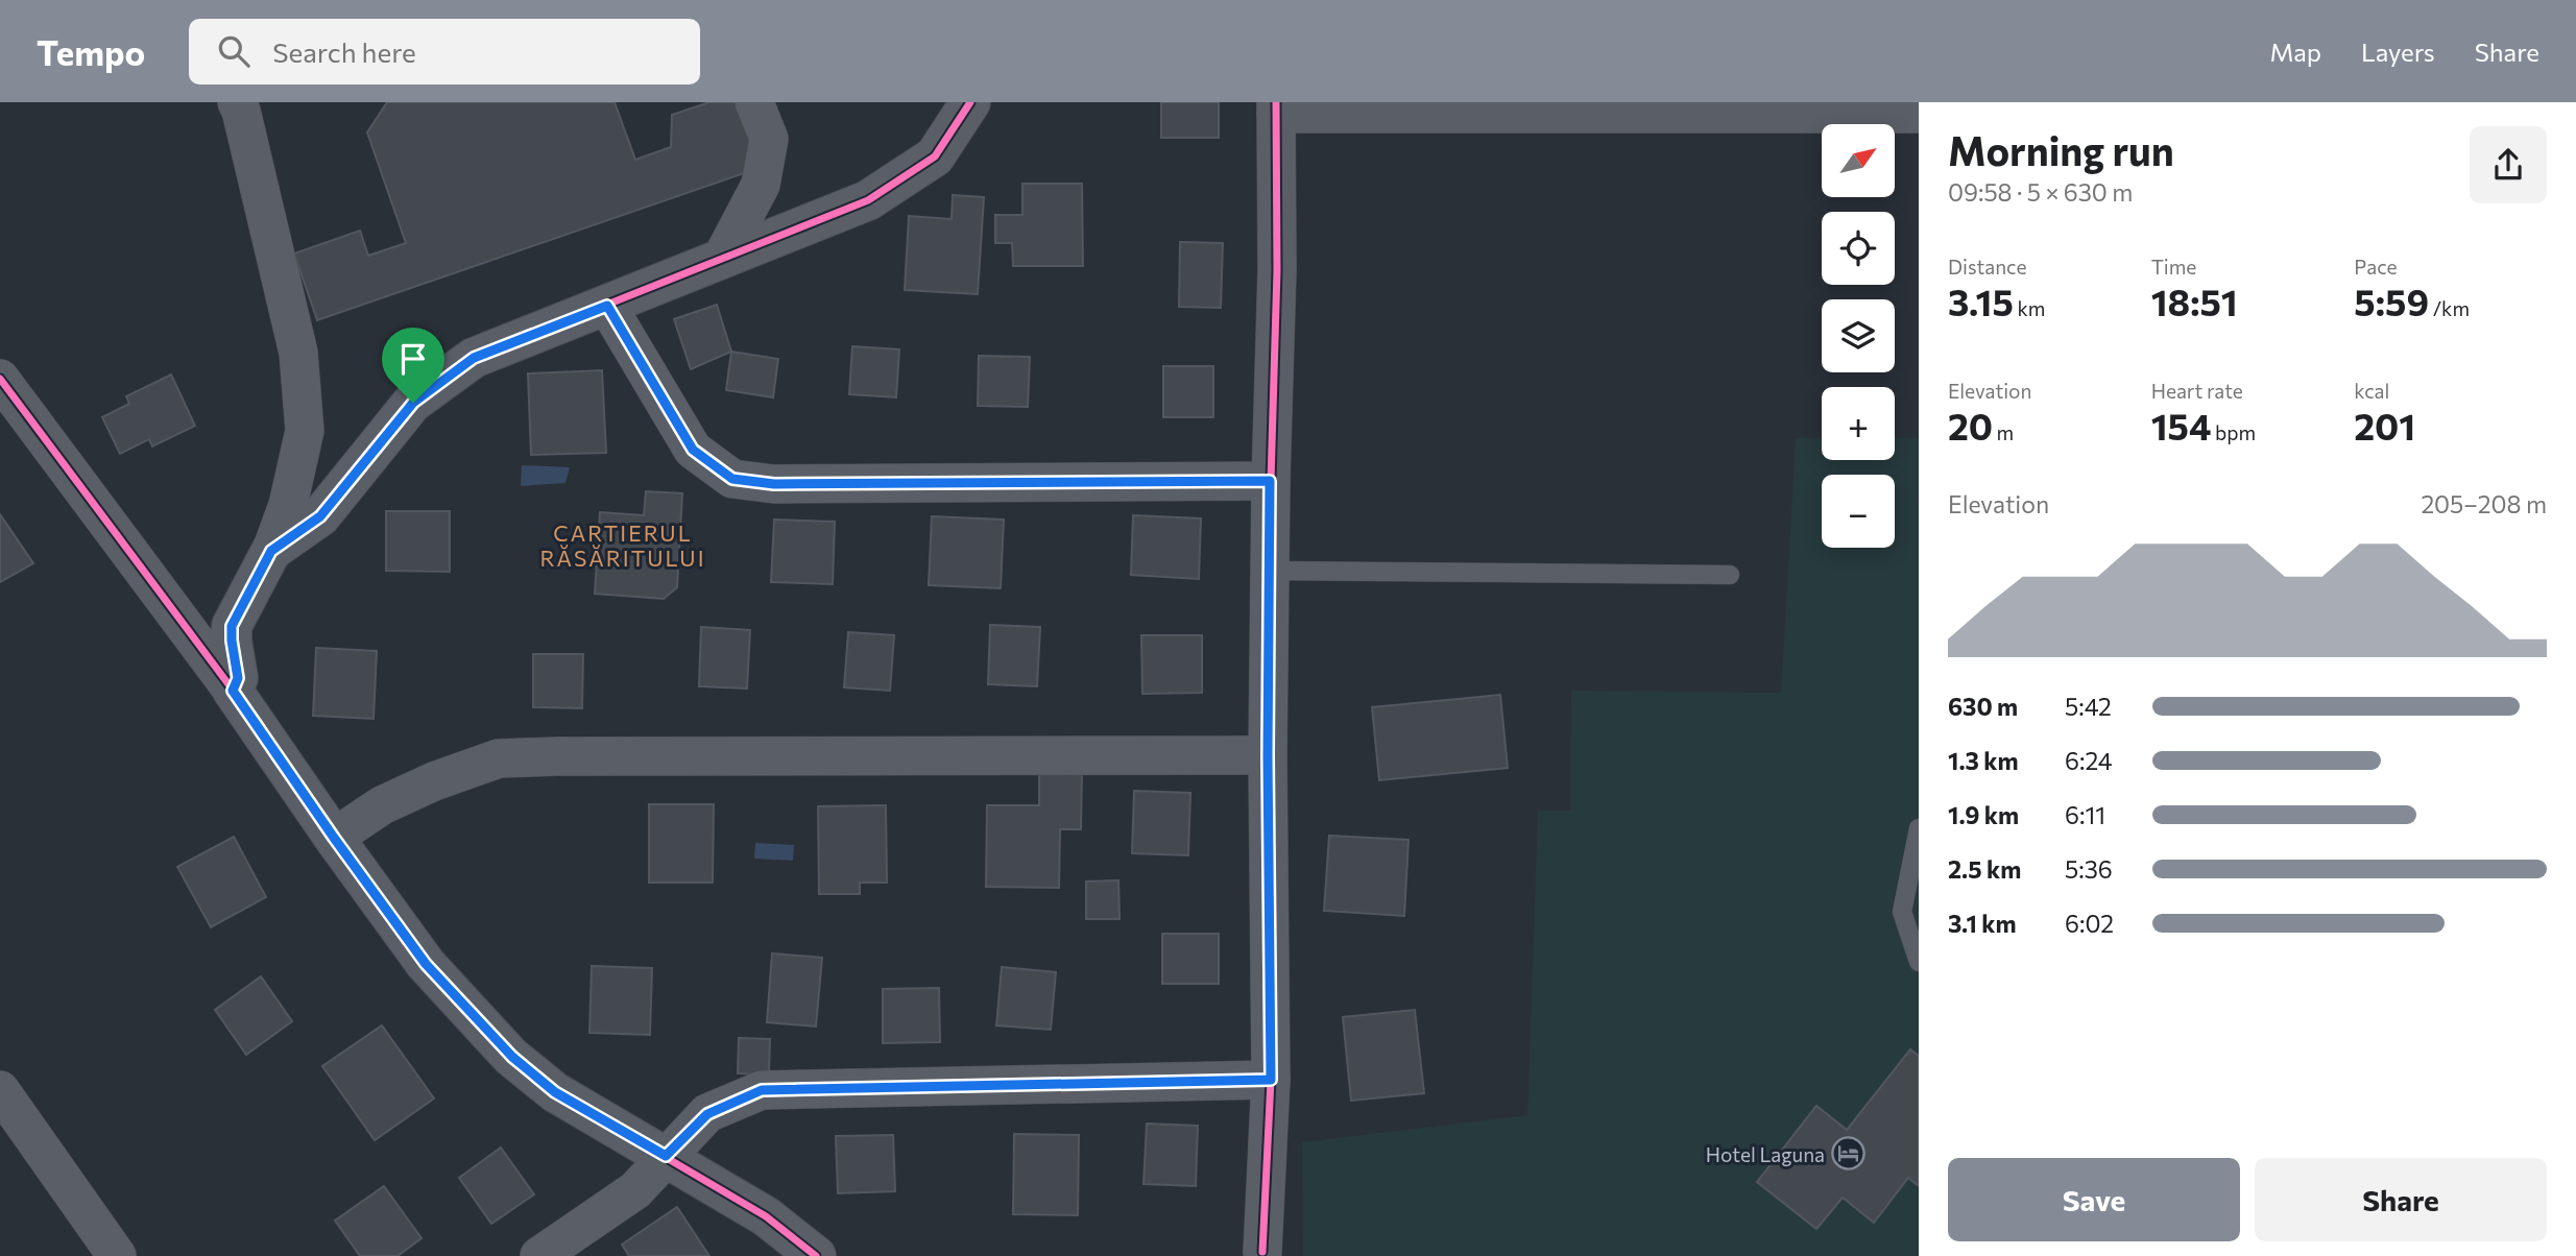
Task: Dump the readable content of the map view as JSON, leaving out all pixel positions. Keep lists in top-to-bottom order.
{
  "districts": ["CARTIERUL RĂSĂRITULUI"],
  "places": {
    "hotel": ["Hotel Laguna"]
  },
  "north": "top right",
  "page": {
    "header": "Tempo",
    "search": "Search here",
    "nav": ["Map", "Layers", "Share"],
    "heading": ["Morning run", "09:58 · 5 × 630 m"],
    "map_buttons": ["+", "−"],
    "stats": [
      ["Distance", "3.15 km"],
      ["Time", "18:51"],
      ["Pace", "5:59 /km"],
      ["Elevation", "20 m"],
      ["Heart rate", "154 bpm"],
      ["kcal", "201"]
    ],
    "chart": ["Elevation", "205–208 m"],
    "list": [
      {
        "name": "630 m",
        "note": "5:42"
      },
      {
        "name": "1.3 km",
        "note": "6:24"
      },
      {
        "name": "1.9 km",
        "note": "6:11"
      },
      {
        "name": "2.5 km",
        "note": "5:36"
      },
      {
        "name": "3.1 km",
        "note": "6:02"
      }
    ],
    "buttons": ["Save", "Share"]
  }
}
